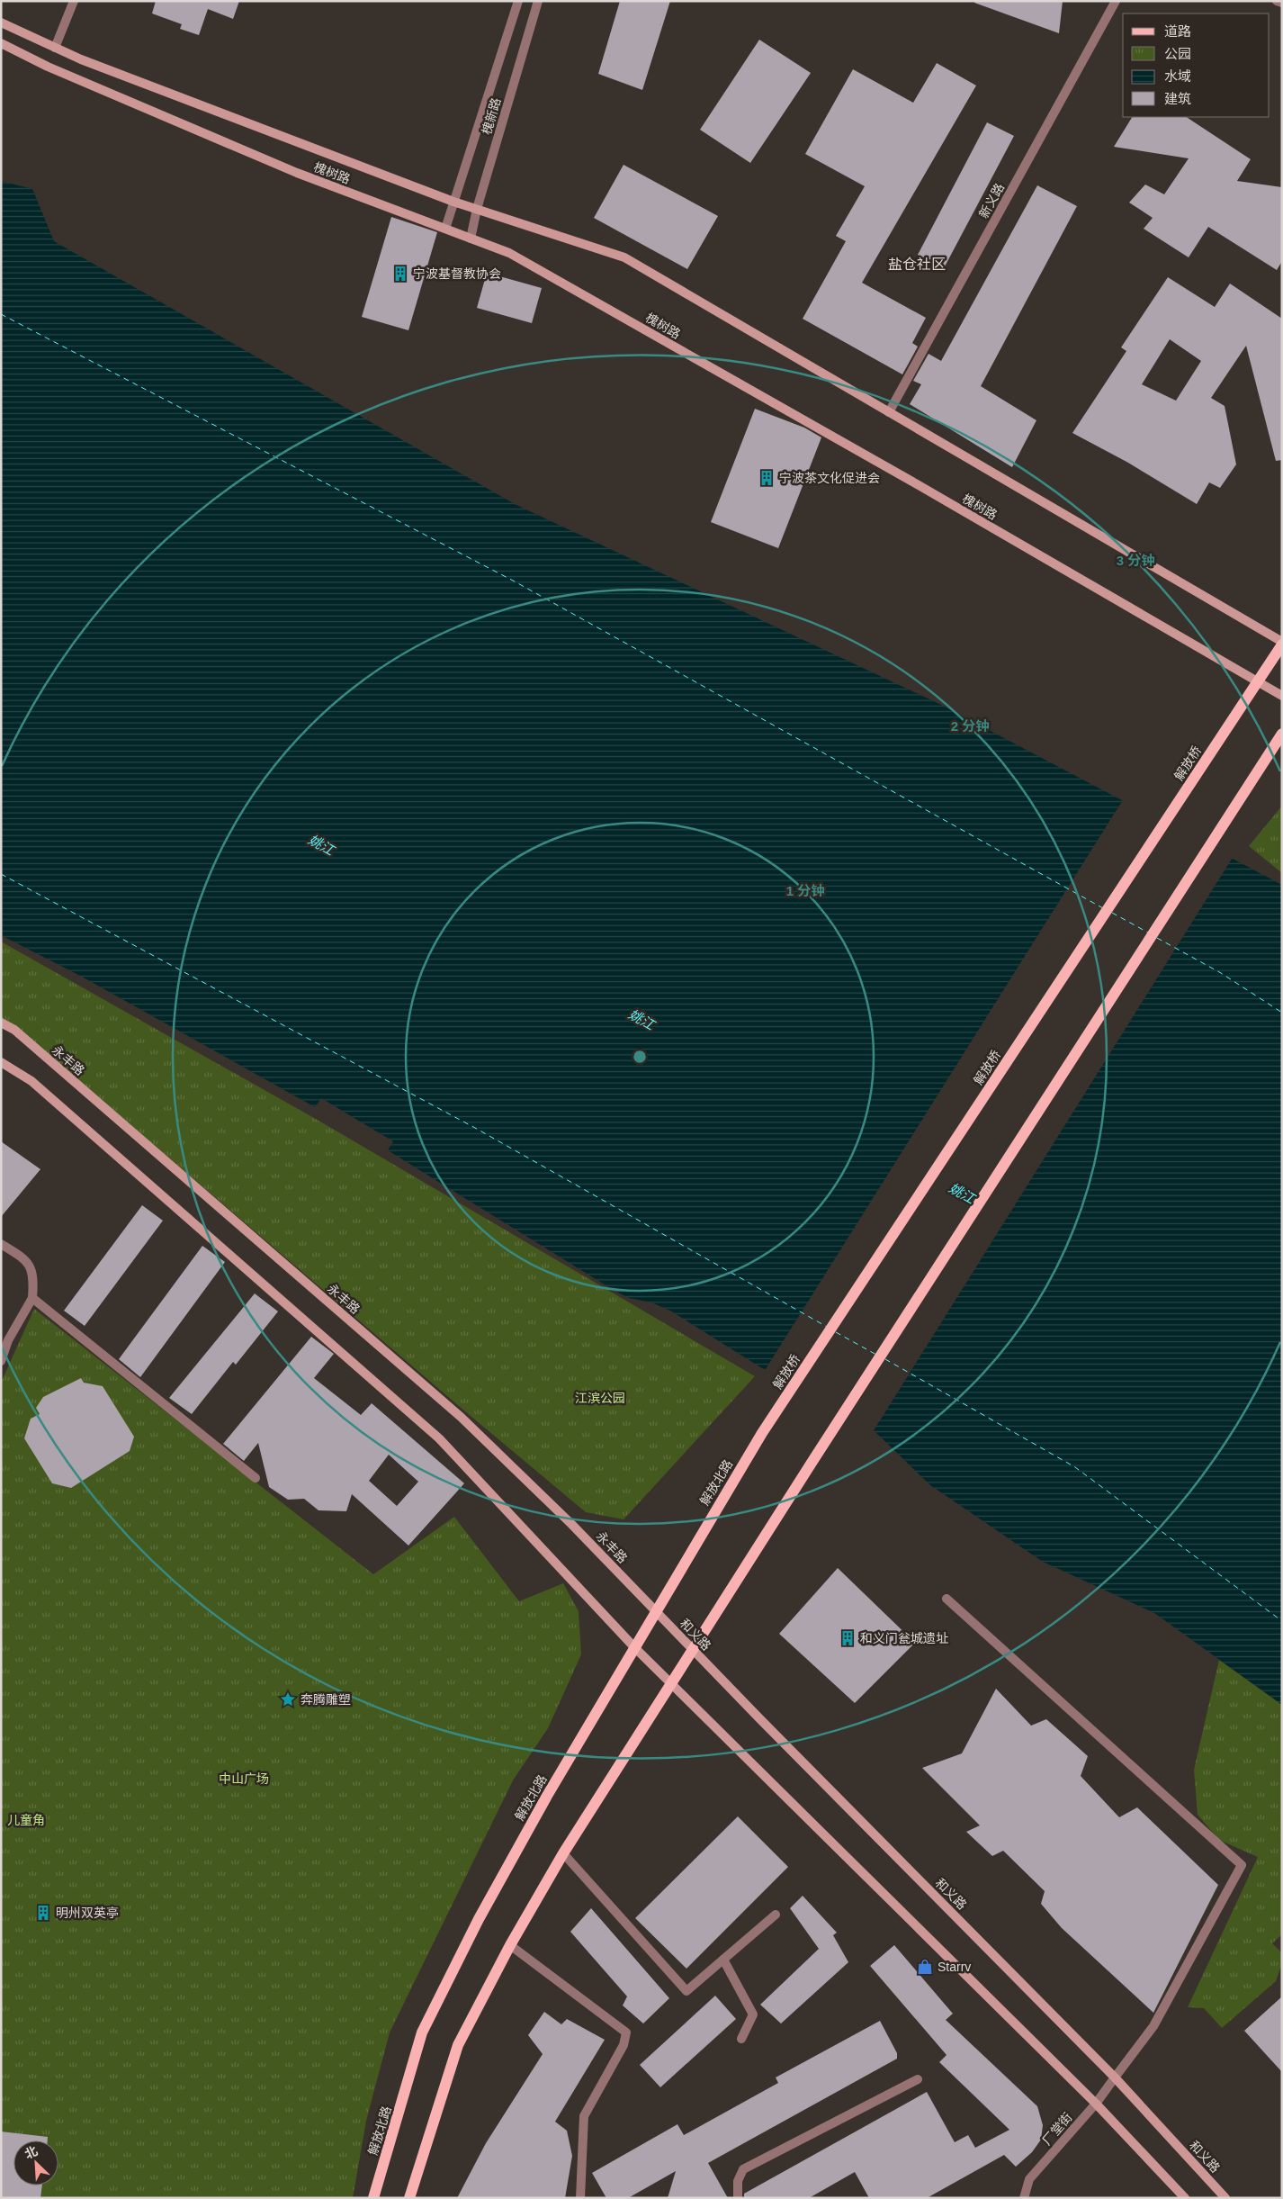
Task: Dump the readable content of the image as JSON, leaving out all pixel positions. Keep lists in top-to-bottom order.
{
  "streets": {
    "main road": [
      "槐树路",
      "解放桥",
      "永丰路",
      "解放北路",
      "和义路"
    ],
    "street": ["槐新路", "新义路", "厂堂街"]
  },
  "crossings": [
    ["槐新路", "槐树路"],
    ["槐树路", "新义路"],
    ["槐树路", "解放桥"],
    ["解放桥", "解放北路"],
    ["永丰路", "解放北路"],
    ["永丰路", "和义路"],
    ["解放北路", "和义路"],
    ["和义路", "厂堂街"]
  ],
  "districts": ["盐仓社区"],
  "water": ["姚江"],
  "parks": ["江滨公园", "中山广场", "儿童角"],
  "places": {
    "building": [
      "宁波基督教协会",
      "宁波茶文化促进会",
      "和义门瓮城遗址",
      "明州双英亭"
    ],
    "place": ["奔腾雕塑"],
    "shop": ["Starrv"]
  },
  "legend": [
    "道路",
    "公园",
    "水域",
    "建筑"
  ],
  "north": "top left",
  "rings": ["3 分钟", "2 分钟", "1 分钟"]
}
